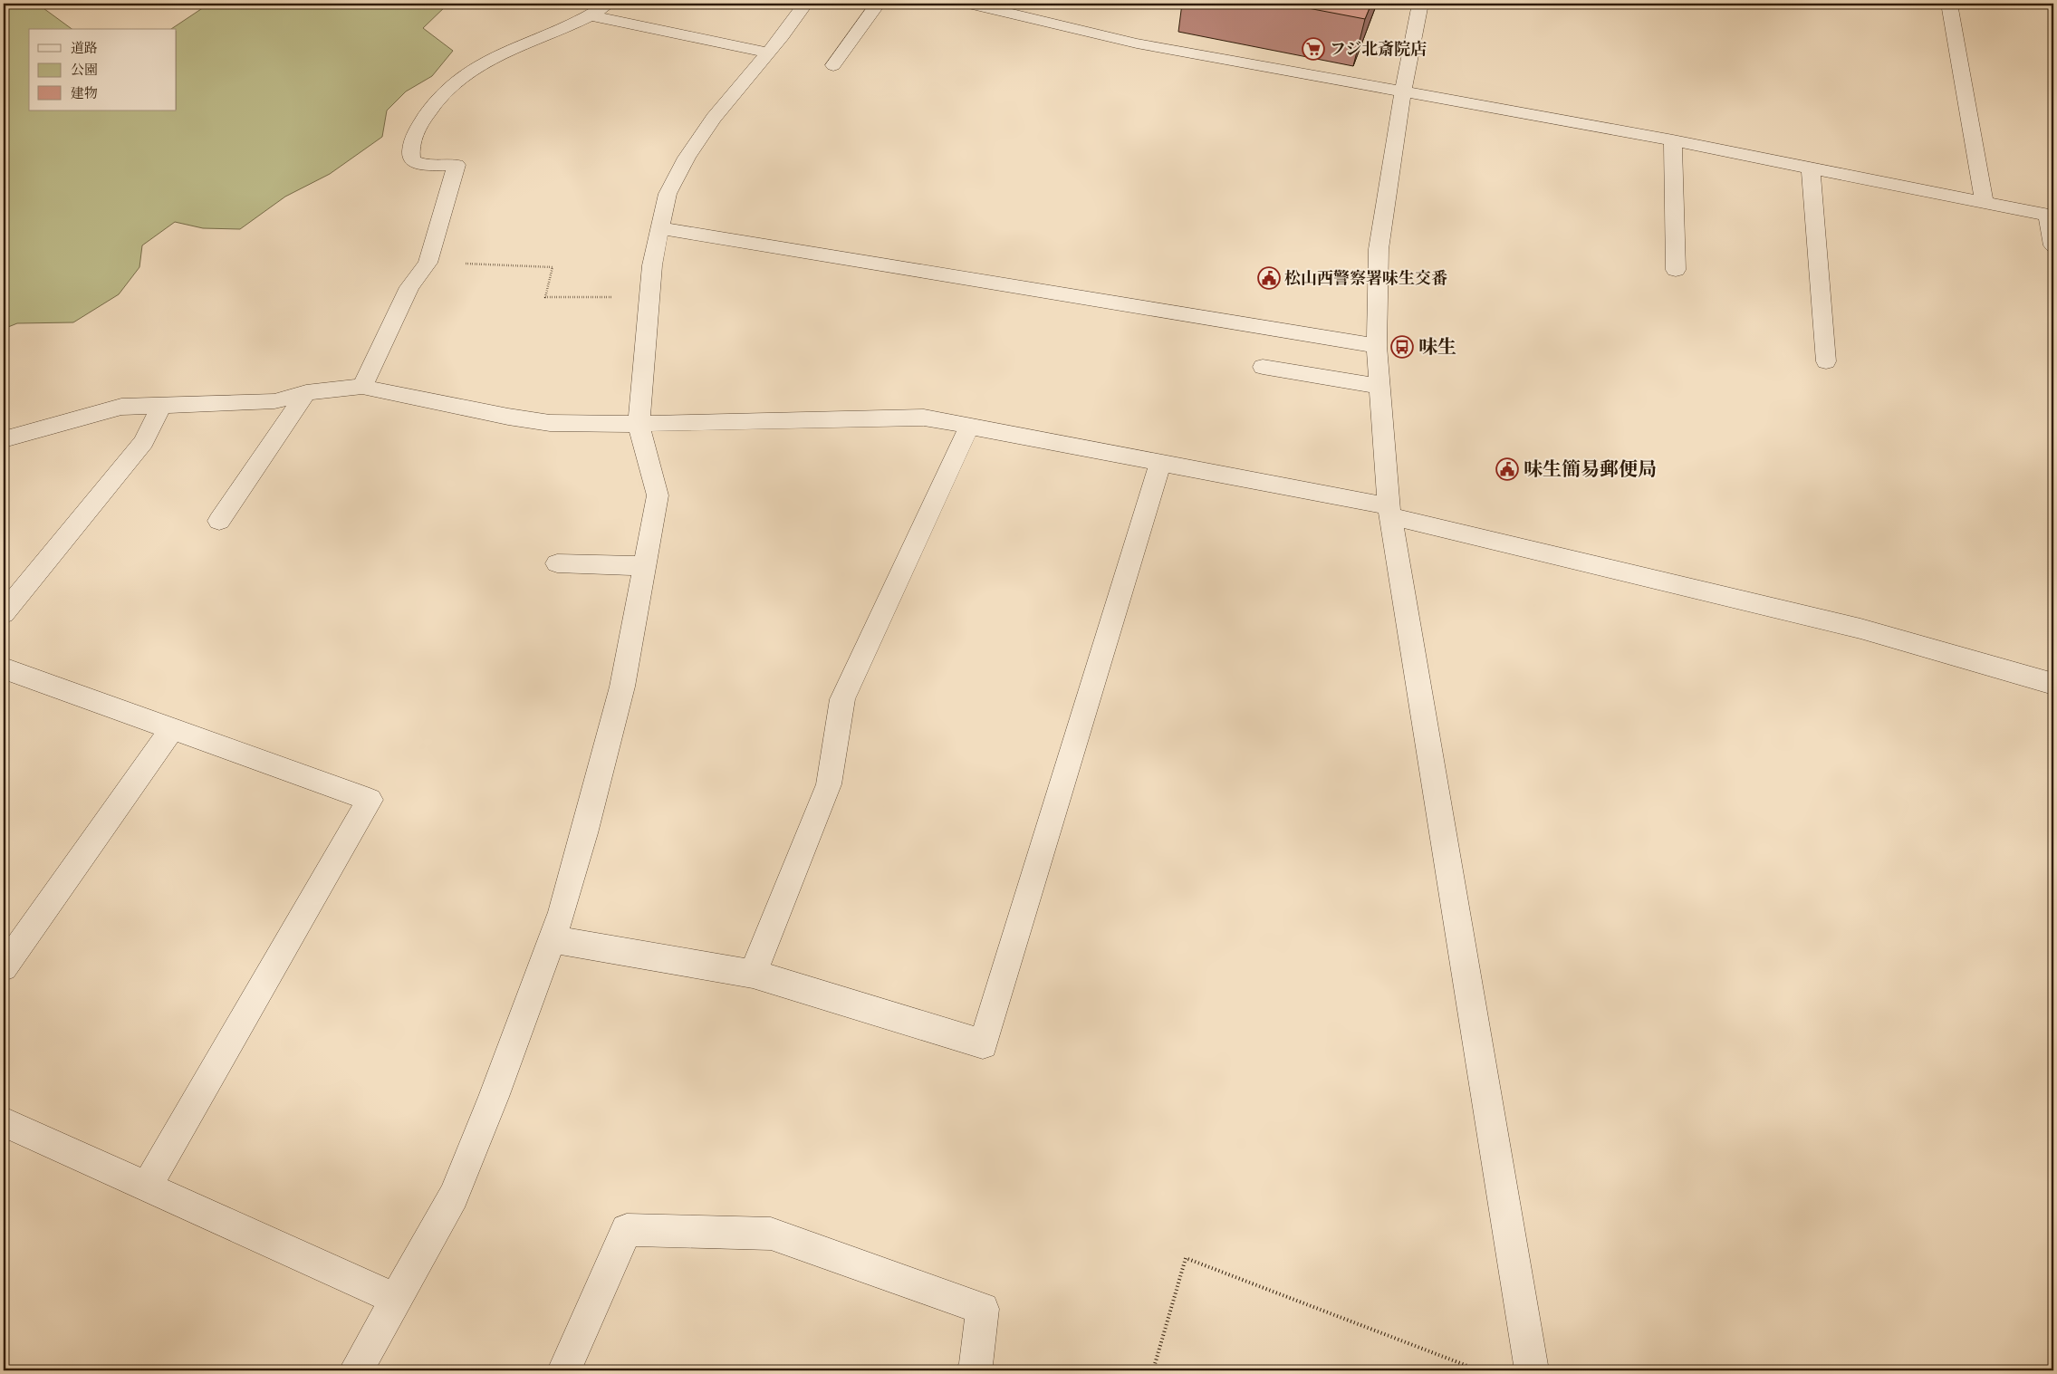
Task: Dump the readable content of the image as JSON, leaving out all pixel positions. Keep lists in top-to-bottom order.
{
  "places": {
    "supermarket": ["フジ北斎院店"],
    "public building": ["松山西警察署味生交番", "味生簡易郵便局"],
    "bus stop": ["味生"]
  },
  "legend": ["道路", "公園", "建物"]
}
